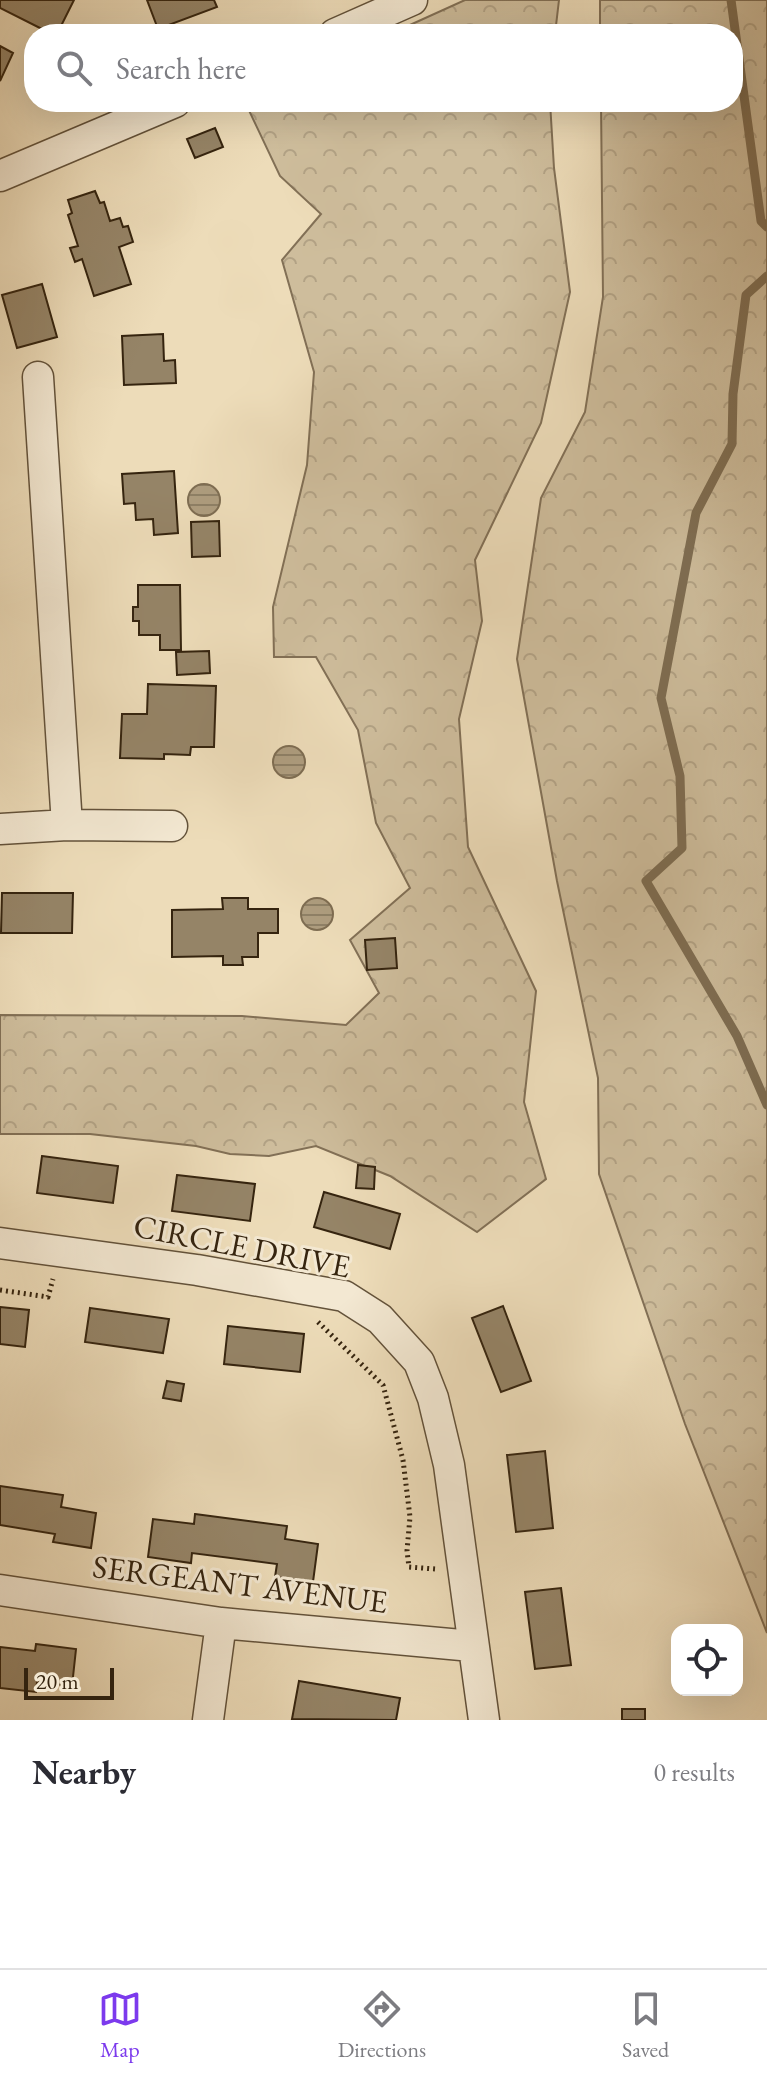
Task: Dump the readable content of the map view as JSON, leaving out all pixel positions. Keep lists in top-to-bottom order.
{
  "streets": {
    "street": ["CIRCLE DRIVE", "SERGEANT AVENUE"]
  },
  "crossings": [
    ["CIRCLE DRIVE", "SERGEANT AVENUE"]
  ],
  "scale_bar": "20 m",
  "page": {
    "search": "Search here",
    "scale": "20 m",
    "heading": ["Nearby", "0 results"],
    "nav": ["Map", "Directions", "Saved"]
  }
}
